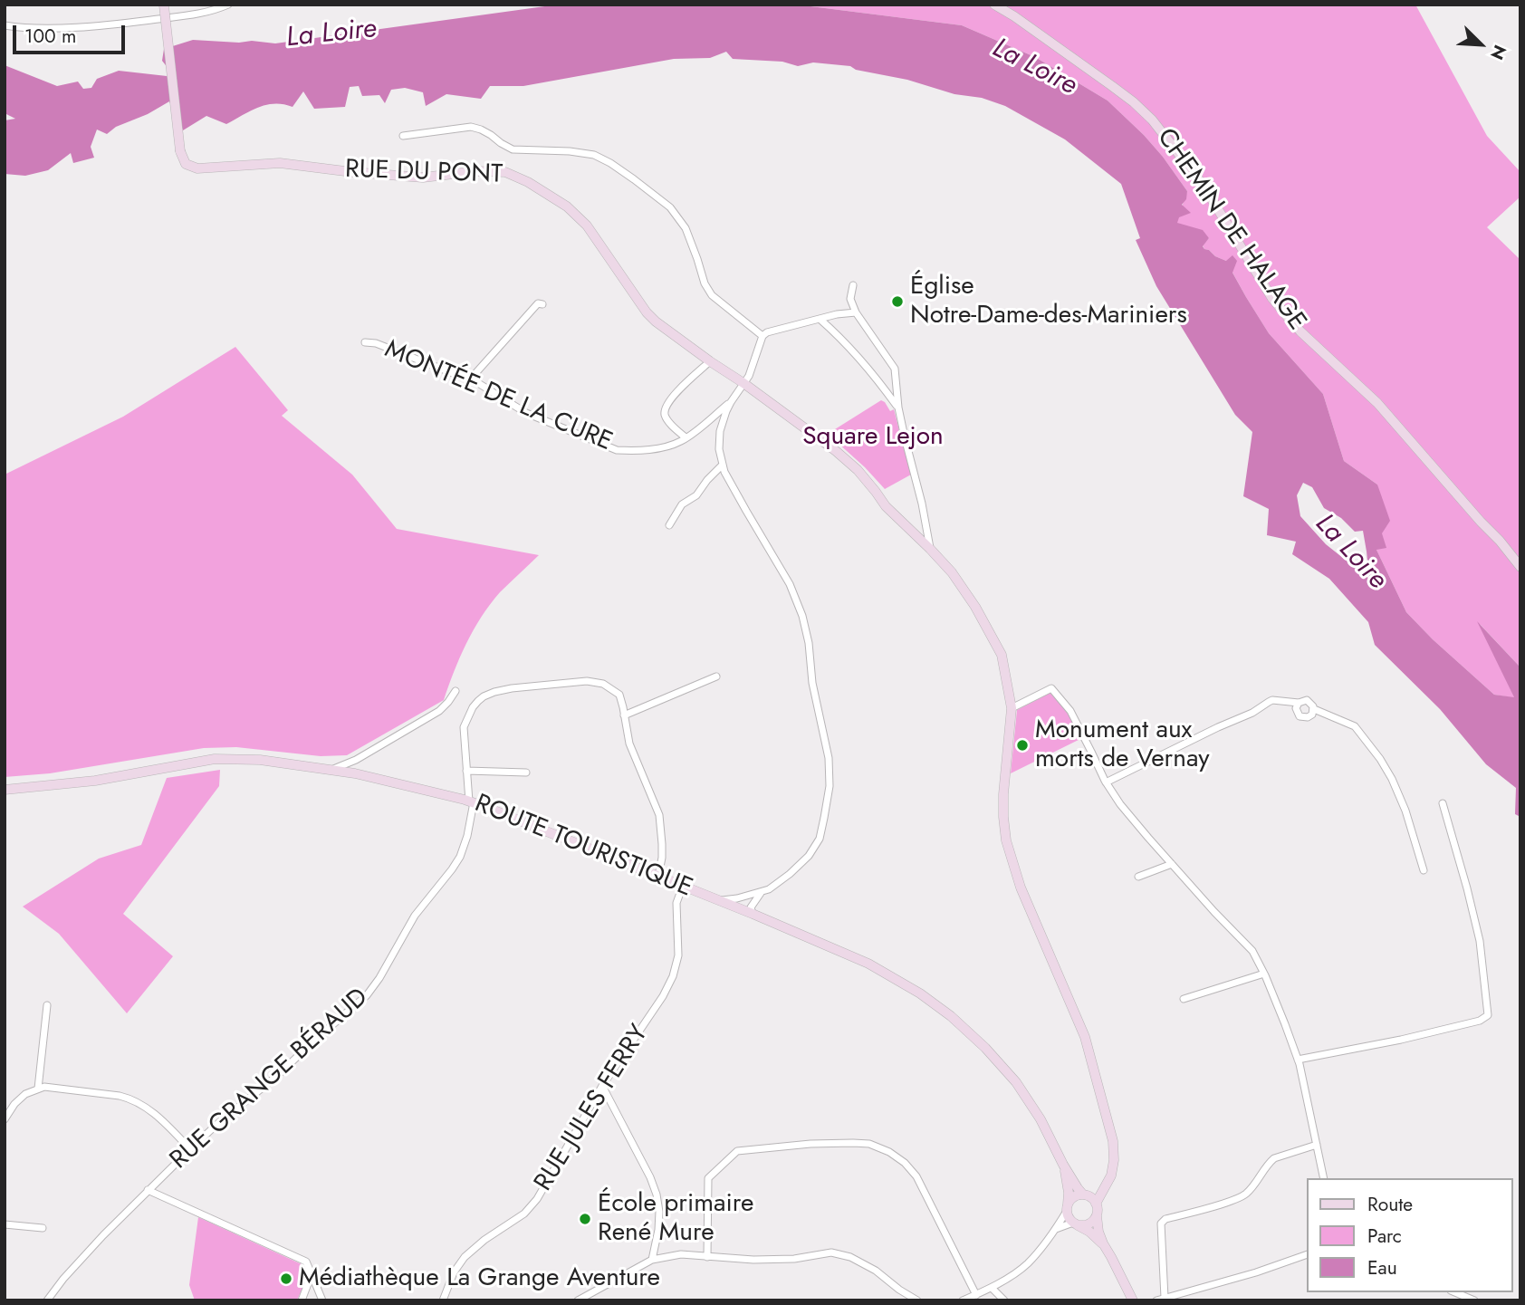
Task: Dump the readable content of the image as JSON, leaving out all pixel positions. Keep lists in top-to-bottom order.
{
  "streets": {
    "street": [
      "RUE DU PONT",
      "CHEMIN DE HALAGE",
      "MONTÉE DE LA CURE",
      "ROUTE TOURISTIQUE",
      "RUE GRANGE BÉRAUD",
      "RUE JULES FERRY"
    ]
  },
  "crossings": [
    ["ROUTE TOURISTIQUE", "RUE GRANGE BÉRAUD"],
    ["ROUTE TOURISTIQUE", "RUE JULES FERRY"]
  ],
  "water": ["La Loire"],
  "parks": ["Square Lejon"],
  "places": [
    "Église Notre-Dame-des-Mariniers",
    "Monument aux morts de Vernay",
    "École primaire René Mure",
    "Médiathèque La Grange Aventure"
  ],
  "legend": ["Route", "Parc", "Eau"],
  "scale_bar": "100 m",
  "north": "bottom right"
}
